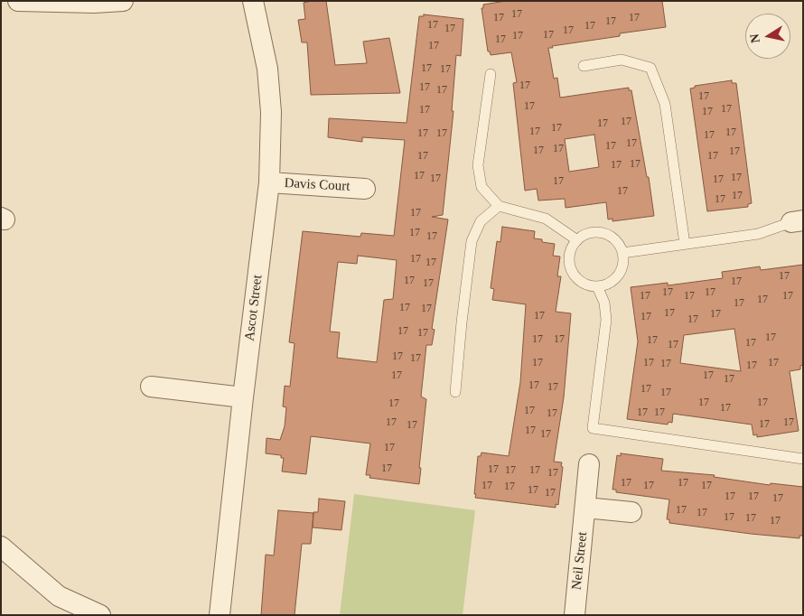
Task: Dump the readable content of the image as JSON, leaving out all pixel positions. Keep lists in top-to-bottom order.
{
  "streets": {
    "street": ["Davis Court", "Ascot Street", "Neil Street"]
  },
  "crossings": [
    ["Davis Court", "Ascot Street"]
  ],
  "house_numbers": [
    "17",
    "17",
    "17",
    "17",
    "17",
    "17",
    "17",
    "17",
    "17",
    "17",
    "17",
    "17",
    "17",
    "17",
    "17",
    "17",
    "17",
    "17",
    "17",
    "17",
    "17",
    "17",
    "17",
    "17",
    "17",
    "17",
    "17",
    "17",
    "17",
    "17",
    "17",
    "17",
    "17",
    "17",
    "17",
    "17",
    "17",
    "17",
    "17",
    "17",
    "17",
    "17",
    "17",
    "17",
    "17",
    "17",
    "17",
    "17",
    "17",
    "17",
    "17",
    "17",
    "17",
    "17",
    "17",
    "17",
    "17",
    "17",
    "17",
    "17",
    "17",
    "17",
    "17",
    "17",
    "17",
    "17",
    "17",
    "17",
    "17",
    "17",
    "17",
    "17",
    "17",
    "17",
    "17",
    "17",
    "17",
    "17",
    "17",
    "17",
    "17",
    "17",
    "17",
    "17",
    "17",
    "17",
    "17",
    "17",
    "17",
    "17",
    "17",
    "17",
    "17",
    "17",
    "17",
    "17",
    "17",
    "17",
    "17",
    "17",
    "17",
    "17",
    "17",
    "17",
    "17",
    "17",
    "17",
    "17",
    "17",
    "17",
    "17",
    "17",
    "17",
    "17",
    "17",
    "17",
    "17",
    "17",
    "17",
    "17",
    "17",
    "17",
    "17",
    "17",
    "17",
    "17",
    "17",
    "17"
  ],
  "north": "left"
}
